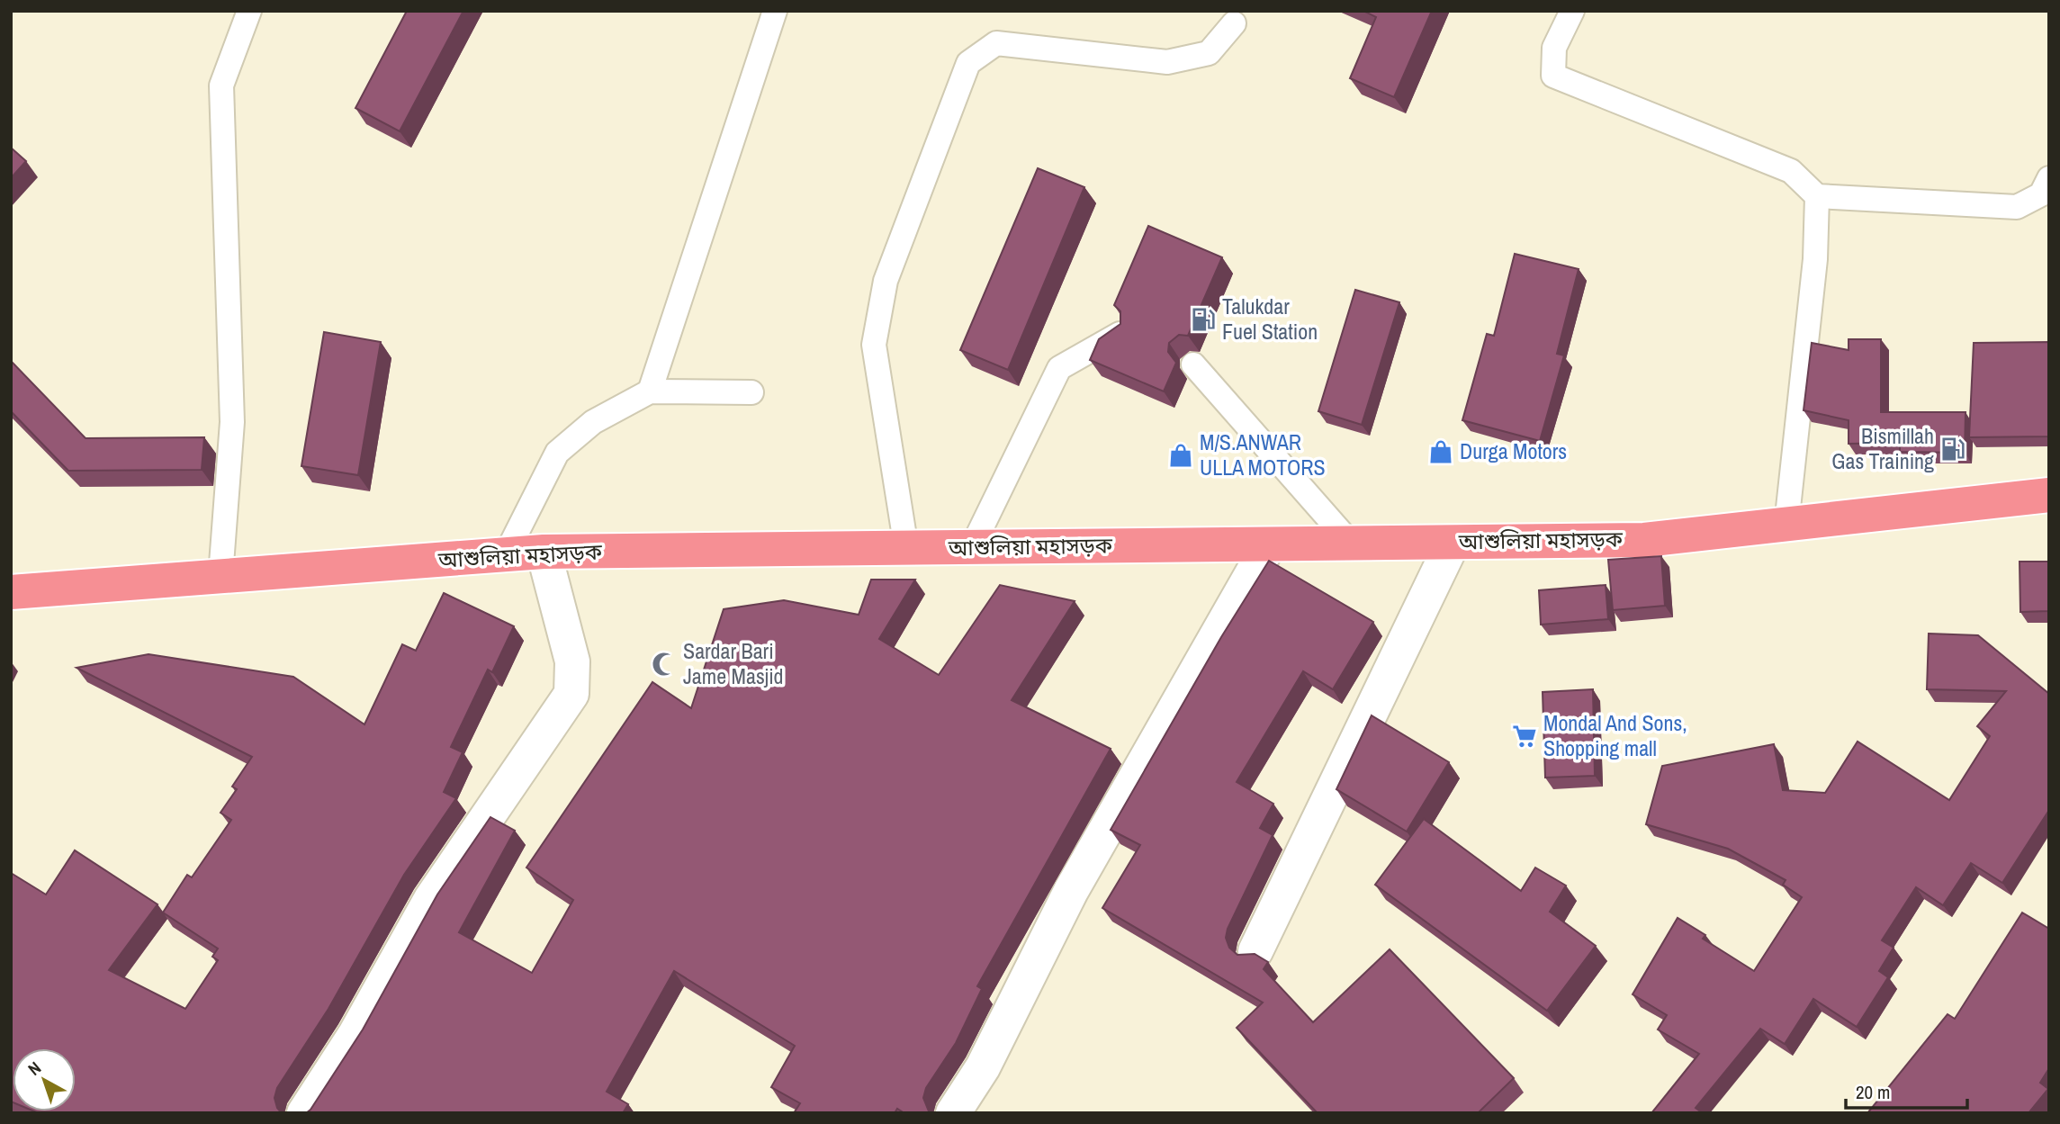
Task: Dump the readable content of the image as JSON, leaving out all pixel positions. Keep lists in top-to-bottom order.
{
  "streets": {
    "highway": ["আশুলিয়া মহাসড়ক"]
  },
  "places": {
    "fuel station": ["Talukdar Fuel Station", "Bismillah Gas Training"],
    "shop": ["Durga Motors", "M/S.ANWAR ULLA MOTORS"],
    "mosque": ["Sardar Bari Jame Masjid"],
    "supermarket": ["Mondal And Sons, Shopping mall"]
  },
  "scale_bar": "20 m",
  "north": "top left"
}
